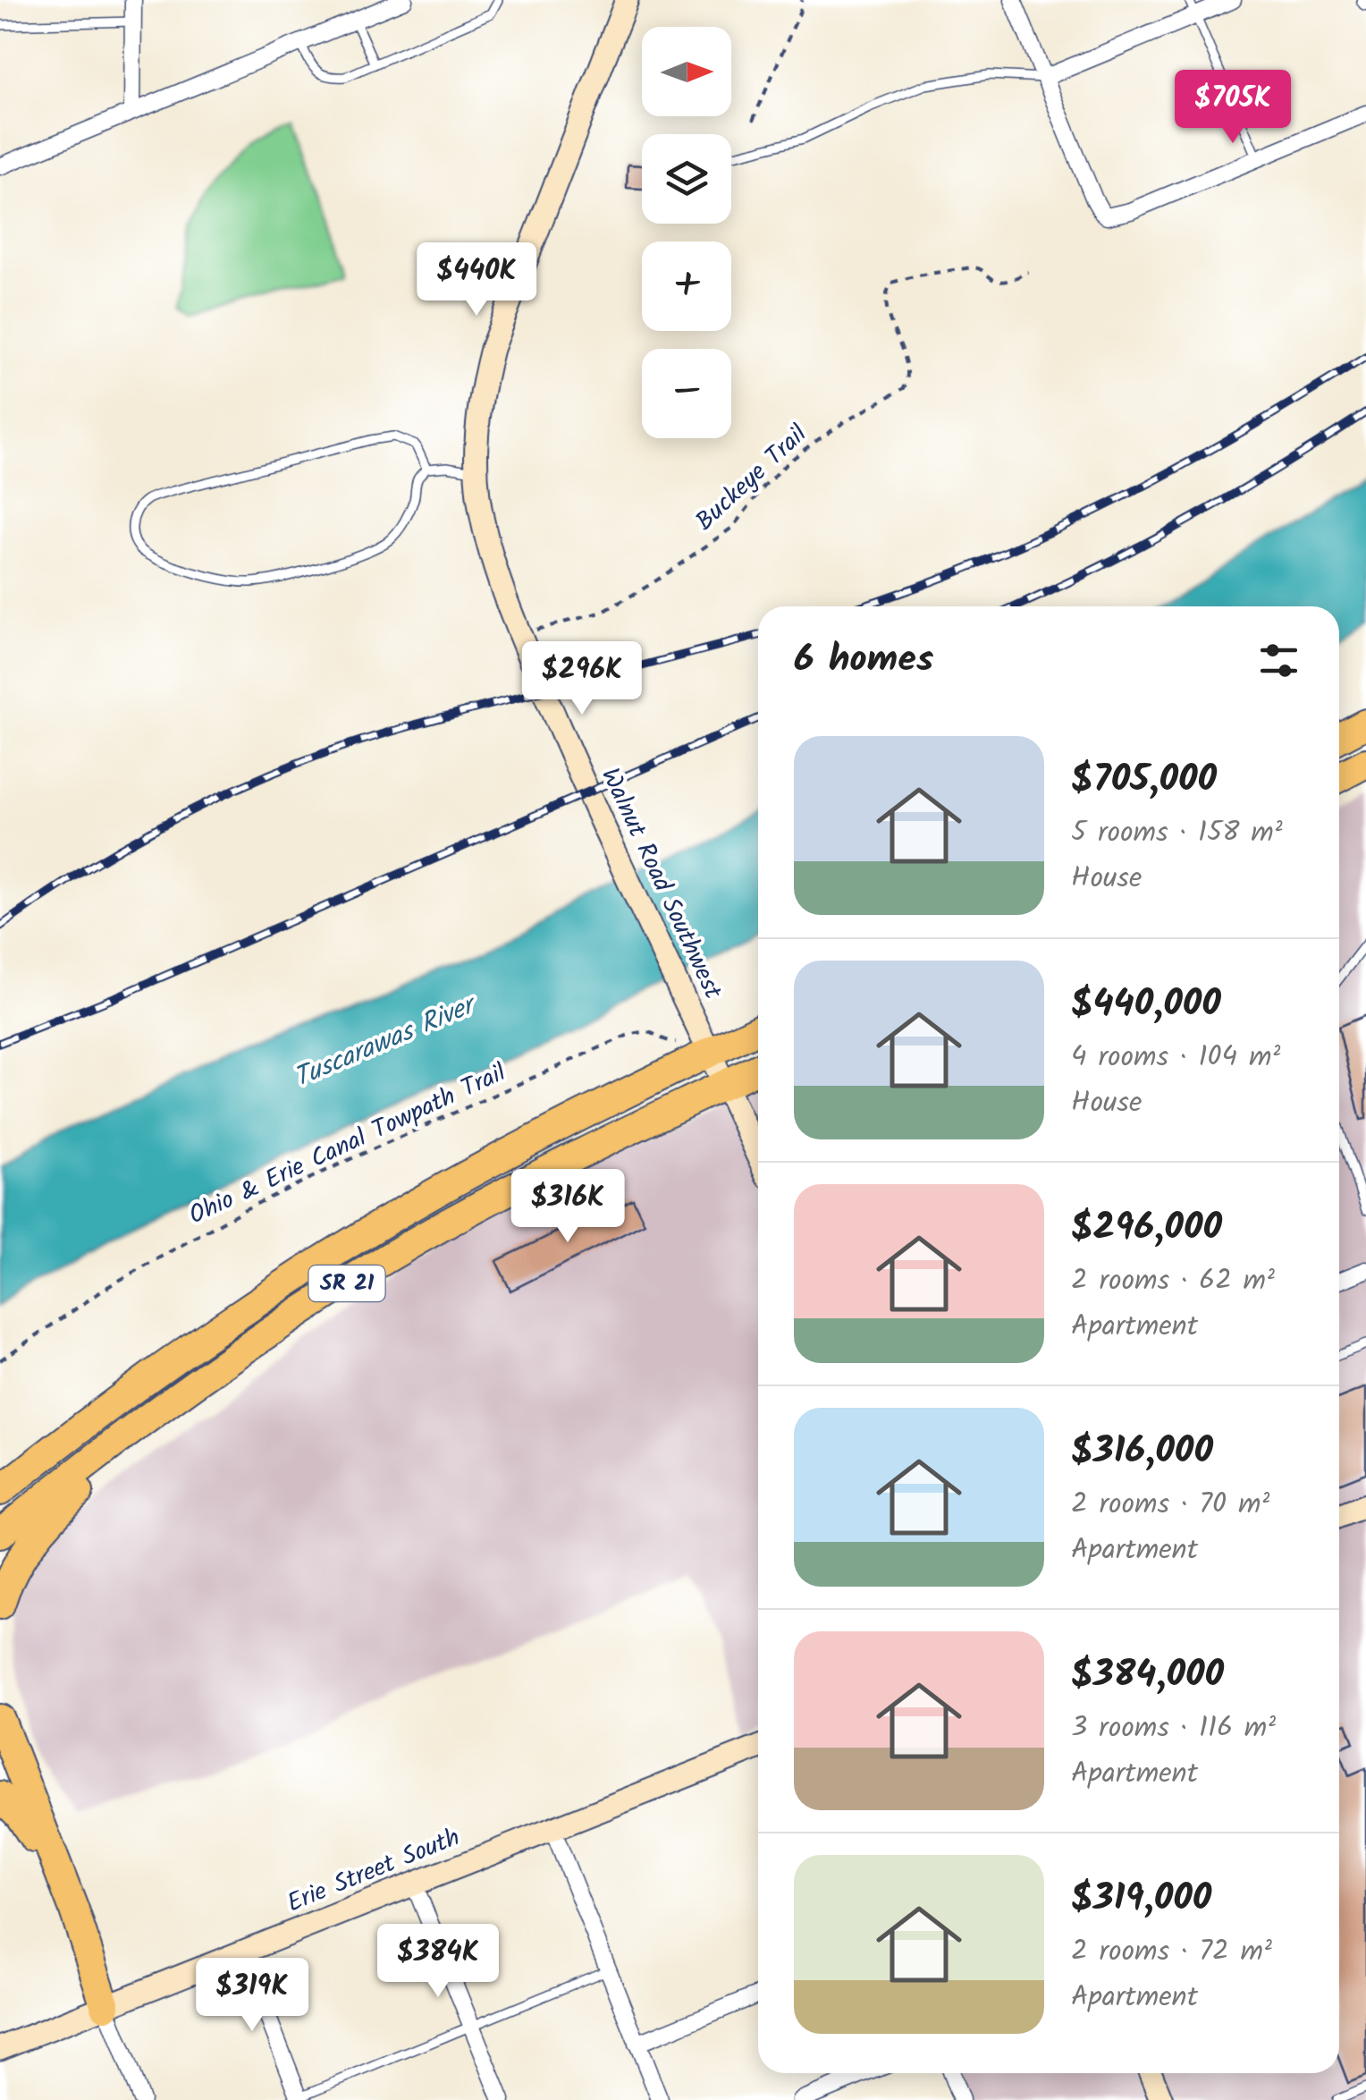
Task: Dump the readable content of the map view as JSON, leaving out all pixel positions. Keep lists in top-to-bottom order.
{
  "streets": {
    "highway": ["SR 21"],
    "street": ["Walnut Road Southwest", "Erie Street South"],
    "path": ["Buckeye Trail", "Ohio & Erie Canal Towpath Trail"]
  },
  "crossings": [
    ["Walnut Road Southwest", "SR 21"]
  ],
  "water": ["Tuscarawas River"],
  "north": "right",
  "page": {
    "map_buttons": ["+", "−"],
    "price": [
      "$705K",
      "$440K",
      "$296K",
      "$316K",
      "$384K",
      "$319K"
    ],
    "heading": "6 homes",
    "list": [
      {
        "name": "$705,000",
        "note": "5 rooms · 158 m² · House"
      },
      {
        "name": "$440,000",
        "note": "4 rooms · 104 m² · House"
      },
      {
        "name": "$296,000",
        "note": "2 rooms · 62 m² · Apartment"
      },
      {
        "name": "$316,000",
        "note": "2 rooms · 70 m² · Apartment"
      },
      {
        "name": "$384,000",
        "note": "3 rooms · 116 m² · Apartment"
      },
      {
        "name": "$319,000",
        "note": "2 rooms · 72 m² · Apartment"
      }
    ]
  }
}
